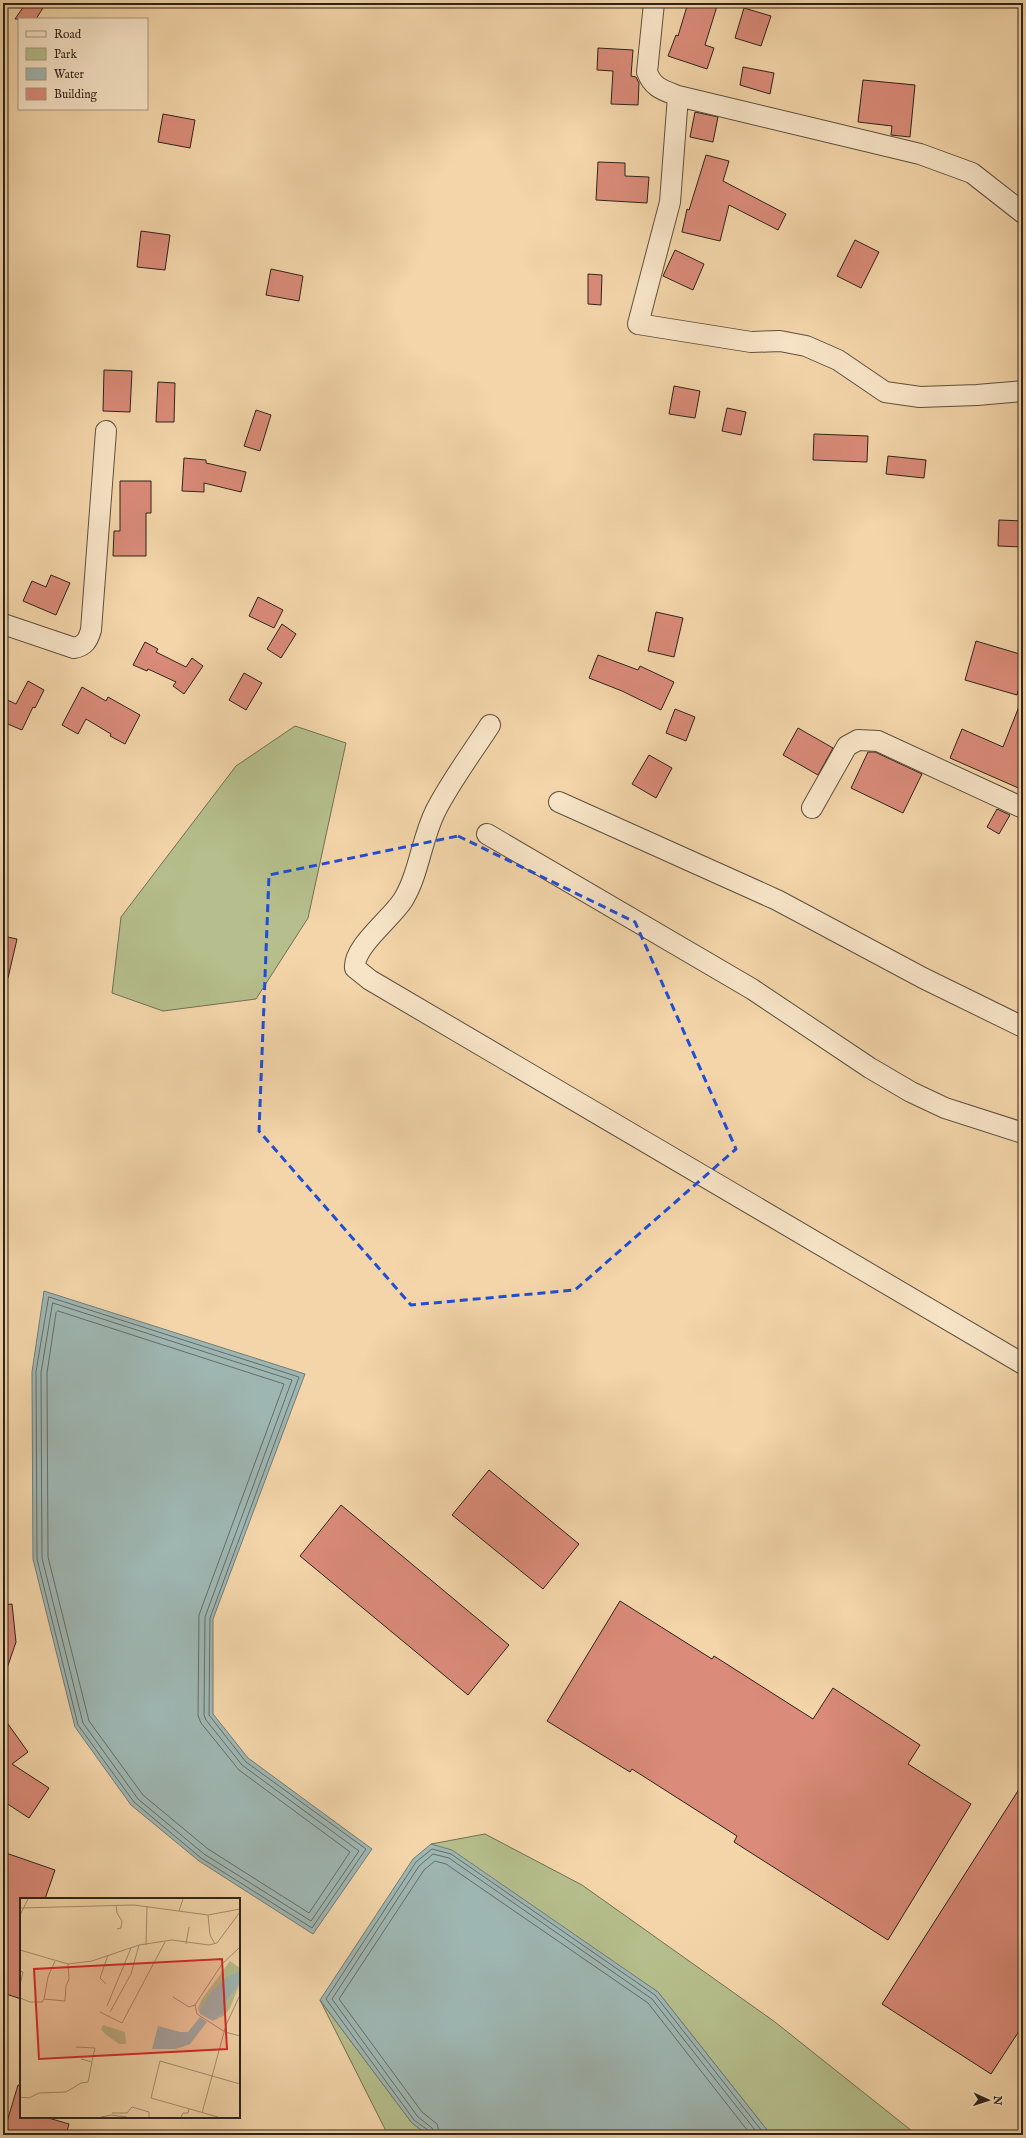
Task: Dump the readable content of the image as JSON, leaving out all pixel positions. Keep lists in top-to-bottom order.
{
  "legend": [
    "Road",
    "Park",
    "Water",
    "Building"
  ],
  "north": "right"
}
